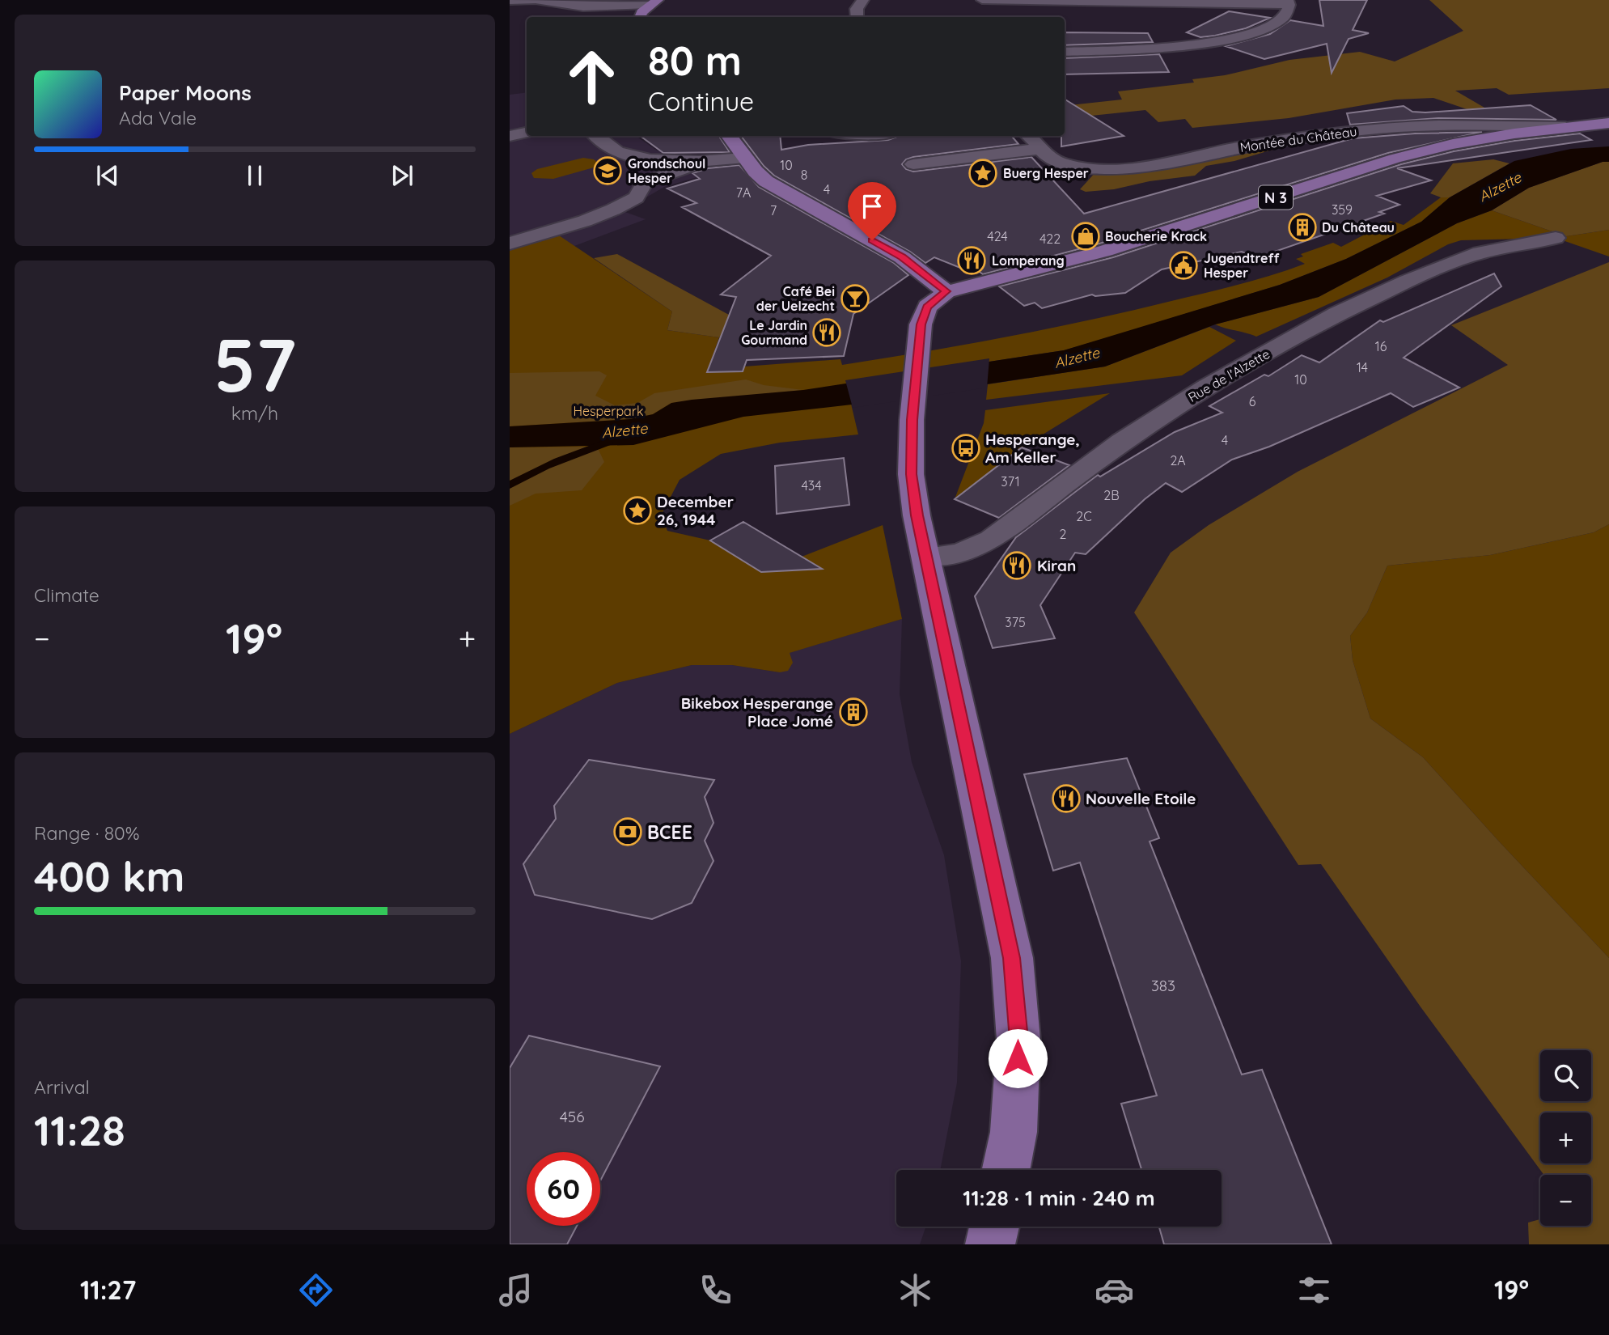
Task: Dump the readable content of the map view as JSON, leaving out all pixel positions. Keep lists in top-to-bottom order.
{
  "streets": {
    "main road": ["N 3"],
    "street": ["Montée du Château", "Rue de l'Alzette"]
  },
  "crossings": [
    ["Montée du Château", "N 3"],
    ["N 3", "Rue de l'Alzette"]
  ],
  "water": ["Alzette"],
  "parks": ["Hesperpark"],
  "places": {
    "school or university": ["Grondschoul Hesper"],
    "place": ["Buerg Hesper", "December 26, 1944"],
    "building": ["Du Château", "Bikebox Hesperange Place Jomé"],
    "shop": ["Boucherie Krack"],
    "restaurant": [
      "Lomperang",
      "Le Jardin Gourmand",
      "Kiran",
      "Nouvelle Etoile"
    ],
    "public building": ["Jugendtreff Hesper"],
    "bar": ["Café Bei der Uelzecht"],
    "bus stop": ["Hesperange, Am Keller"],
    "bank": ["BCEE"]
  },
  "house_numbers": [
    "10",
    "8",
    "4",
    "7A",
    "359",
    "7",
    "424",
    "422",
    "16",
    "14",
    "10",
    "6",
    "4",
    "2A",
    "371",
    "434",
    "2B",
    "2C",
    "2",
    "375",
    "383",
    "456"
  ],
  "page": {
    "turn": ["80 m", "Continue"],
    "song": ["Paper Moons", "Ada Vale"],
    "tile": [
      ["57", "km/h"],
      "Climate",
      ["Range · 80%", "400 km"],
      ["Arrival", "11:28"]
    ],
    "heat": ["−", "19°", "+"],
    "map_buttons": ["+", "−"],
    "limit": "60",
    "trip": "11:28 · 1 min · 240 m",
    "tabs": ["11:27", "19°"]
  }
}
